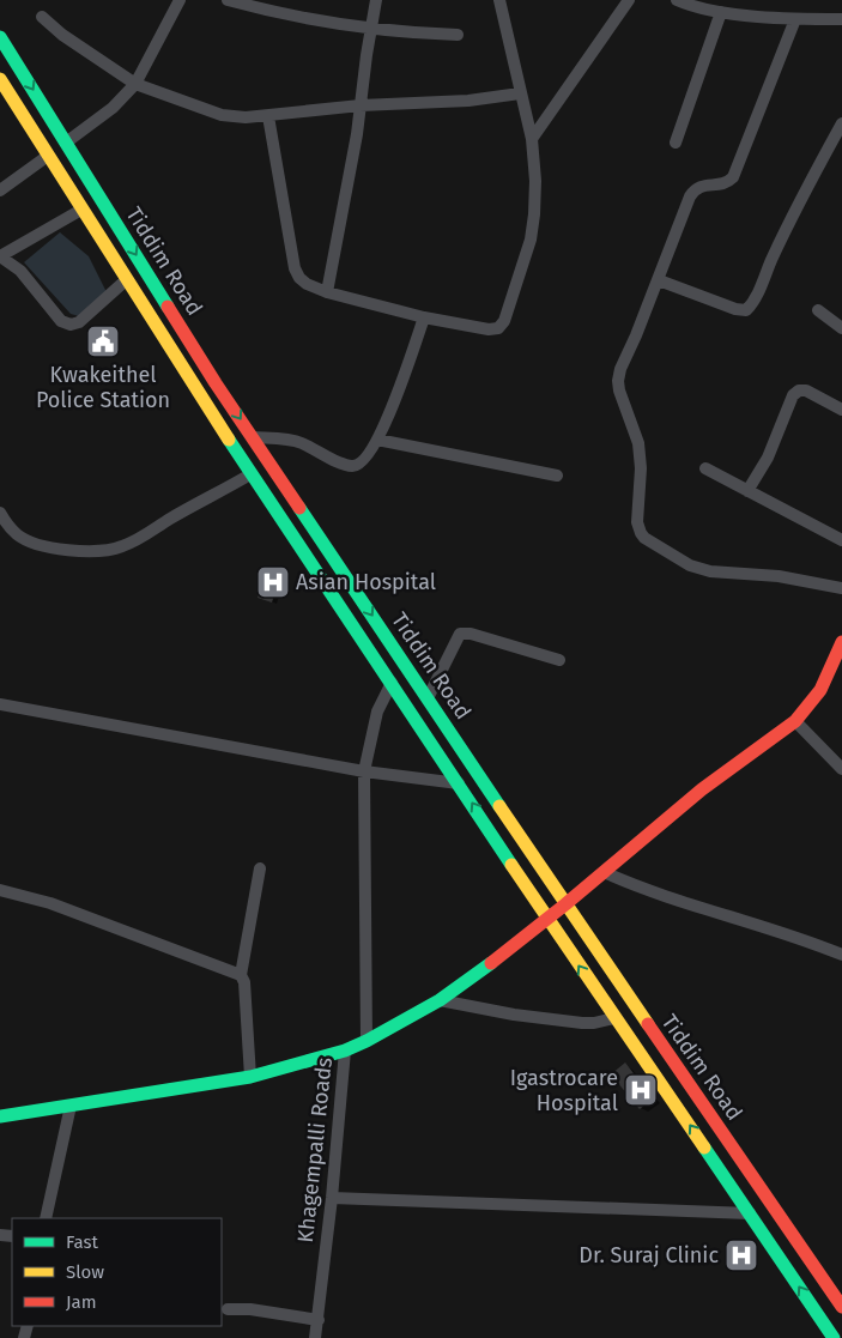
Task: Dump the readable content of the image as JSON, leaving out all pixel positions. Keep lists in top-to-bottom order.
{
  "streets": {
    "main road": ["Tiddim Road", "Khagempalli Roads"]
  },
  "crossings": [
    ["Tiddim Road", "Khagempalli Roads"]
  ],
  "places": {
    "public building": ["Kwakeithel Police Station"],
    "hospital": ["Asian Hospital", "Igastrocare Hospital", "Dr. Suraj Clinic"]
  },
  "legend": ["Fast", "Slow", "Jam"]
}
